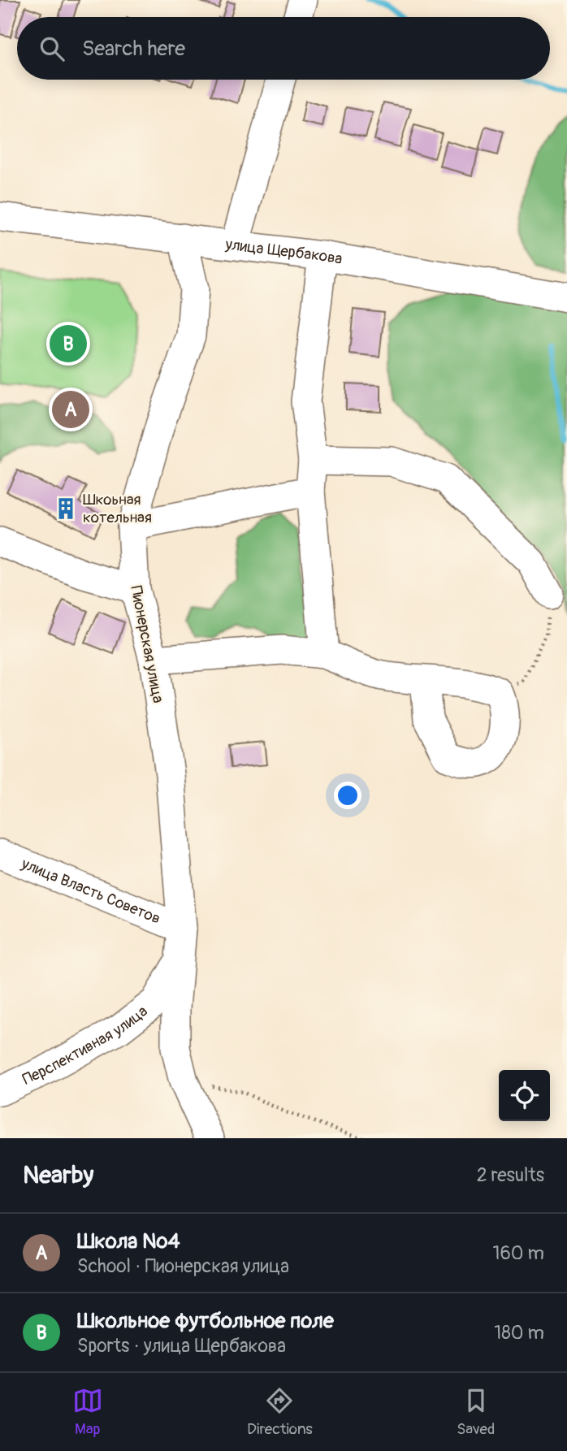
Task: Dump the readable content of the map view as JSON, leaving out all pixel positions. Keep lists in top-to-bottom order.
{
  "streets": {
    "street": [
      "улица Щербакова",
      "Пионерская улица",
      "улица Власть Советов",
      "Перспективная улица"
    ]
  },
  "crossings": [
    ["улица Щербакова", "Пионерская улица"],
    ["Пионерская улица", "улица Власть Советов"],
    ["Пионерская улица", "Перспективная улица"]
  ],
  "places": {
    "building": ["Шкоьная котельная"]
  },
  "page": {
    "search": "Search here",
    "pins": ["B", "A"],
    "heading": ["Nearby", "2 results"],
    "list": [
      {
        "mark": "A",
        "name": "Школа №4",
        "note": "School · Пионерская улица",
        "value": "160 m"
      },
      {
        "mark": "B",
        "name": "Школьное футбольное поле",
        "note": "Sports · улица Щербакова",
        "value": "180 m"
      }
    ],
    "nav": ["Map", "Directions", "Saved"]
  }
}
